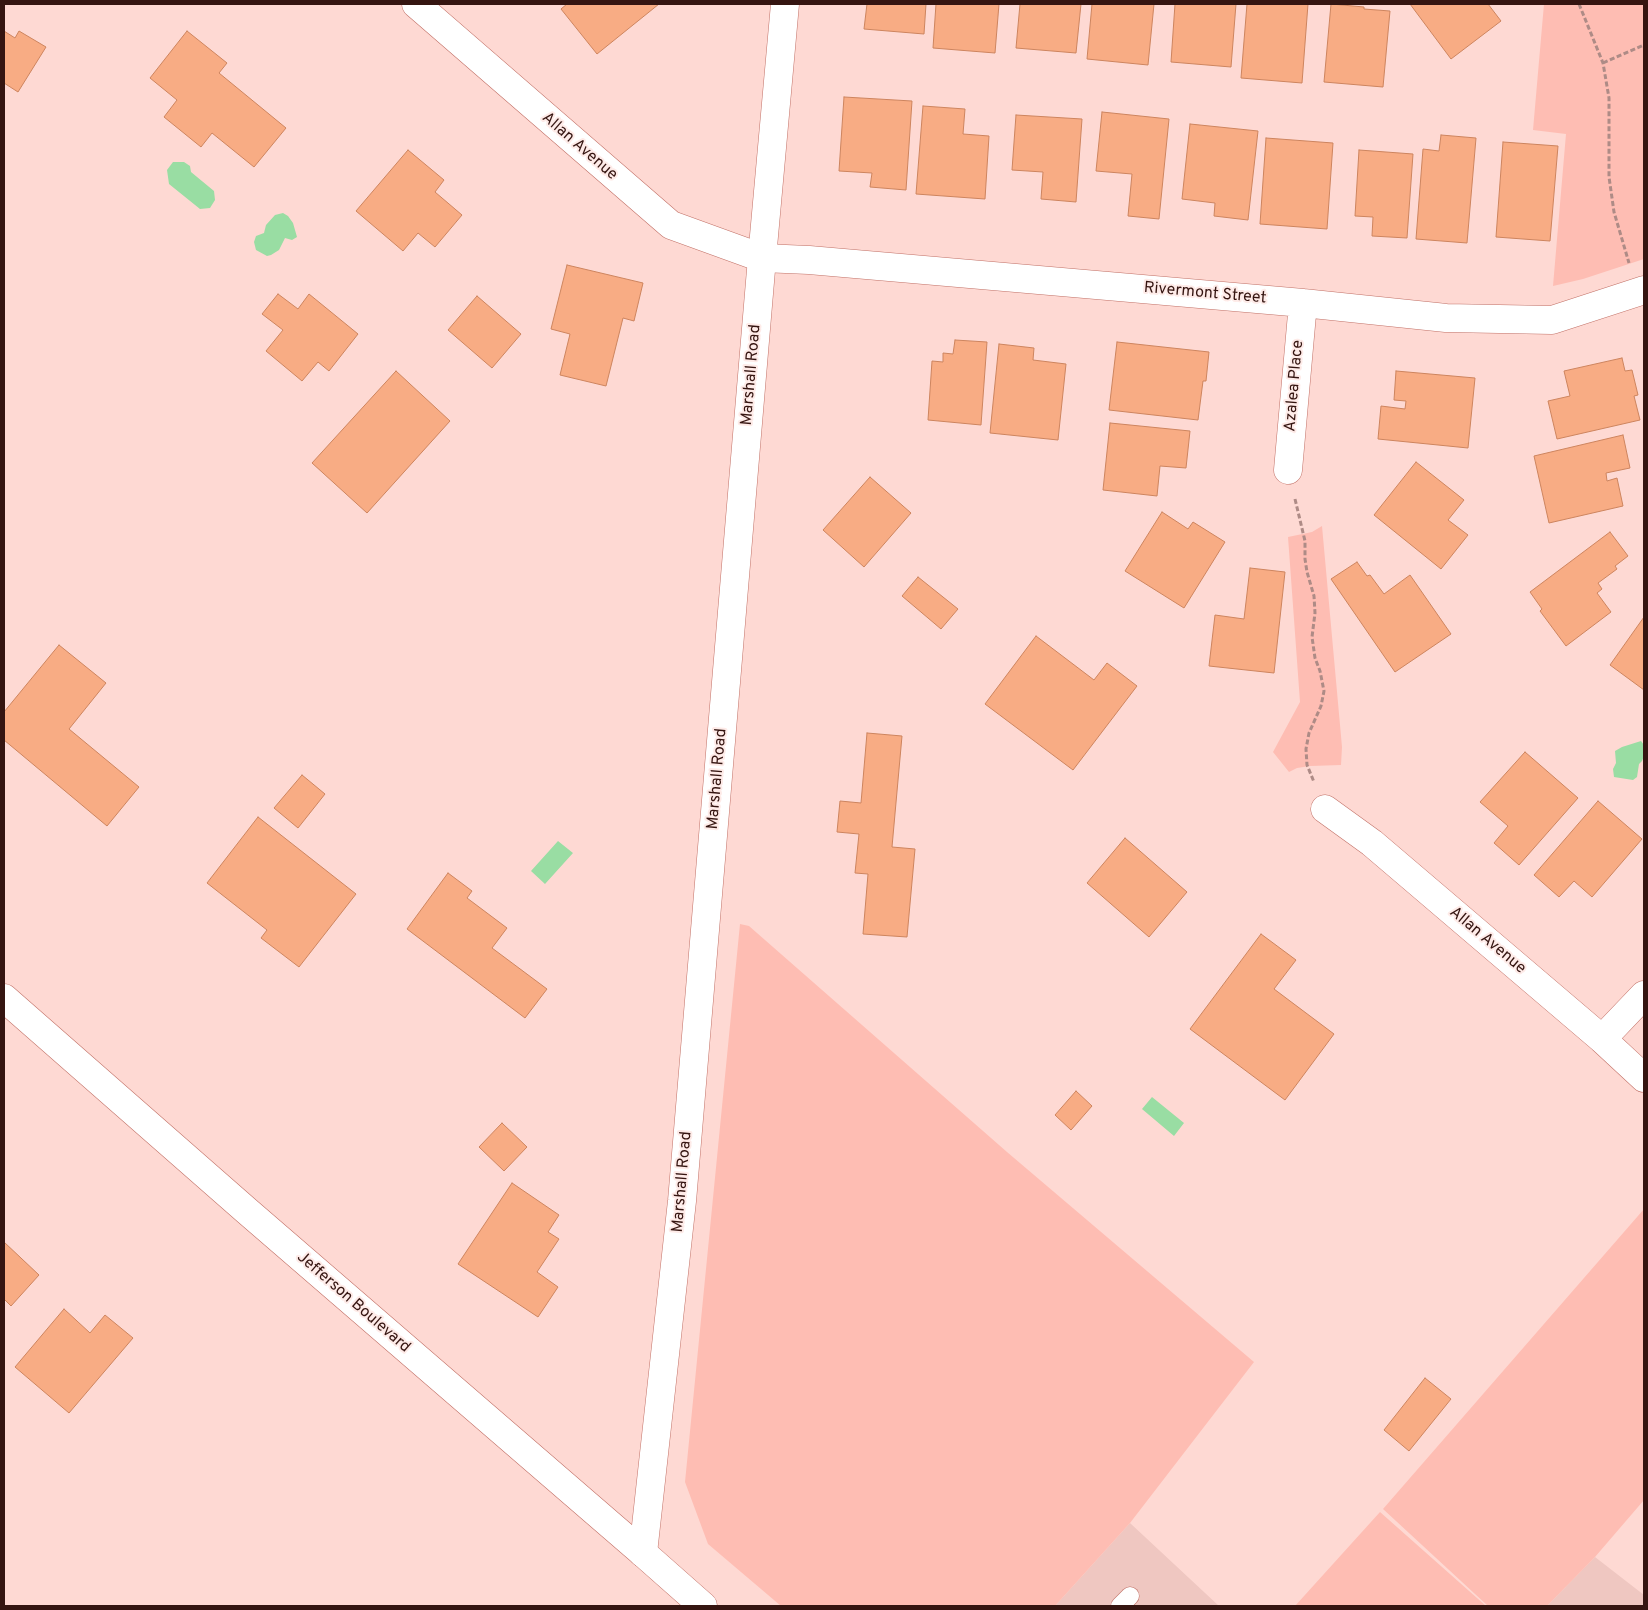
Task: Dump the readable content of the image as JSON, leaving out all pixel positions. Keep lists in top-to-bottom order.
{
  "streets": {
    "street": [
      "Allan Avenue",
      "Rivermont Street",
      "Marshall Road",
      "Azalea Place",
      "Jefferson Boulevard"
    ]
  },
  "crossings": [
    ["Allan Avenue", "Rivermont Street"],
    ["Allan Avenue", "Marshall Road"],
    ["Rivermont Street", "Marshall Road"],
    ["Rivermont Street", "Azalea Place"],
    ["Marshall Road", "Jefferson Boulevard"]
  ]
}
